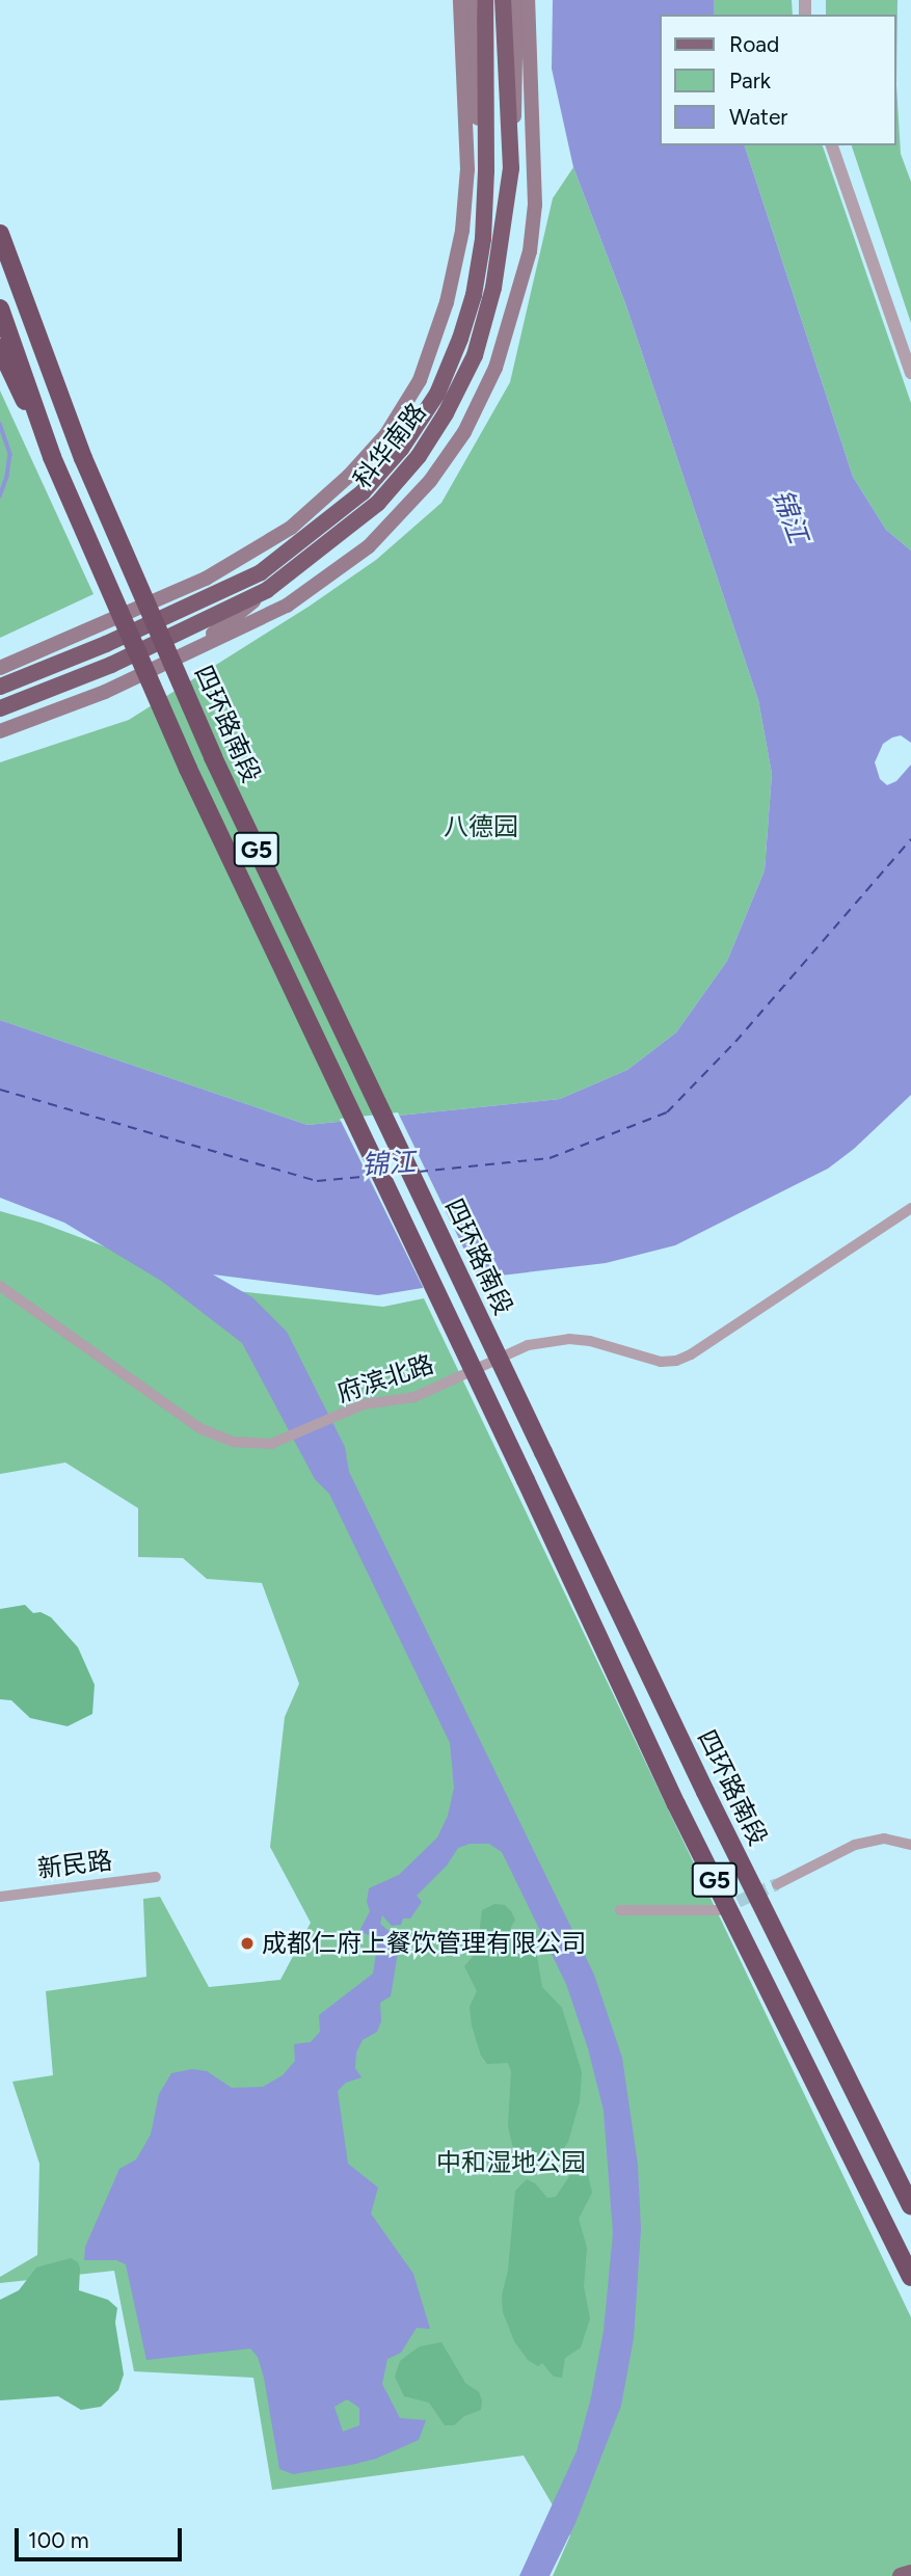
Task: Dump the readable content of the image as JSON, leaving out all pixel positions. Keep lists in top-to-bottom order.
{
  "streets": {
    "highway": ["科华南路", "四环路南段", "G5"],
    "street": ["府滨北路", "新民路"]
  },
  "water": ["锦江"],
  "parks": ["八德园", "中和湿地公园"],
  "places": ["成都仁府上餐饮管理有限公司"],
  "legend": ["Road", "Park", "Water"],
  "scale_bar": "100 m"
}
